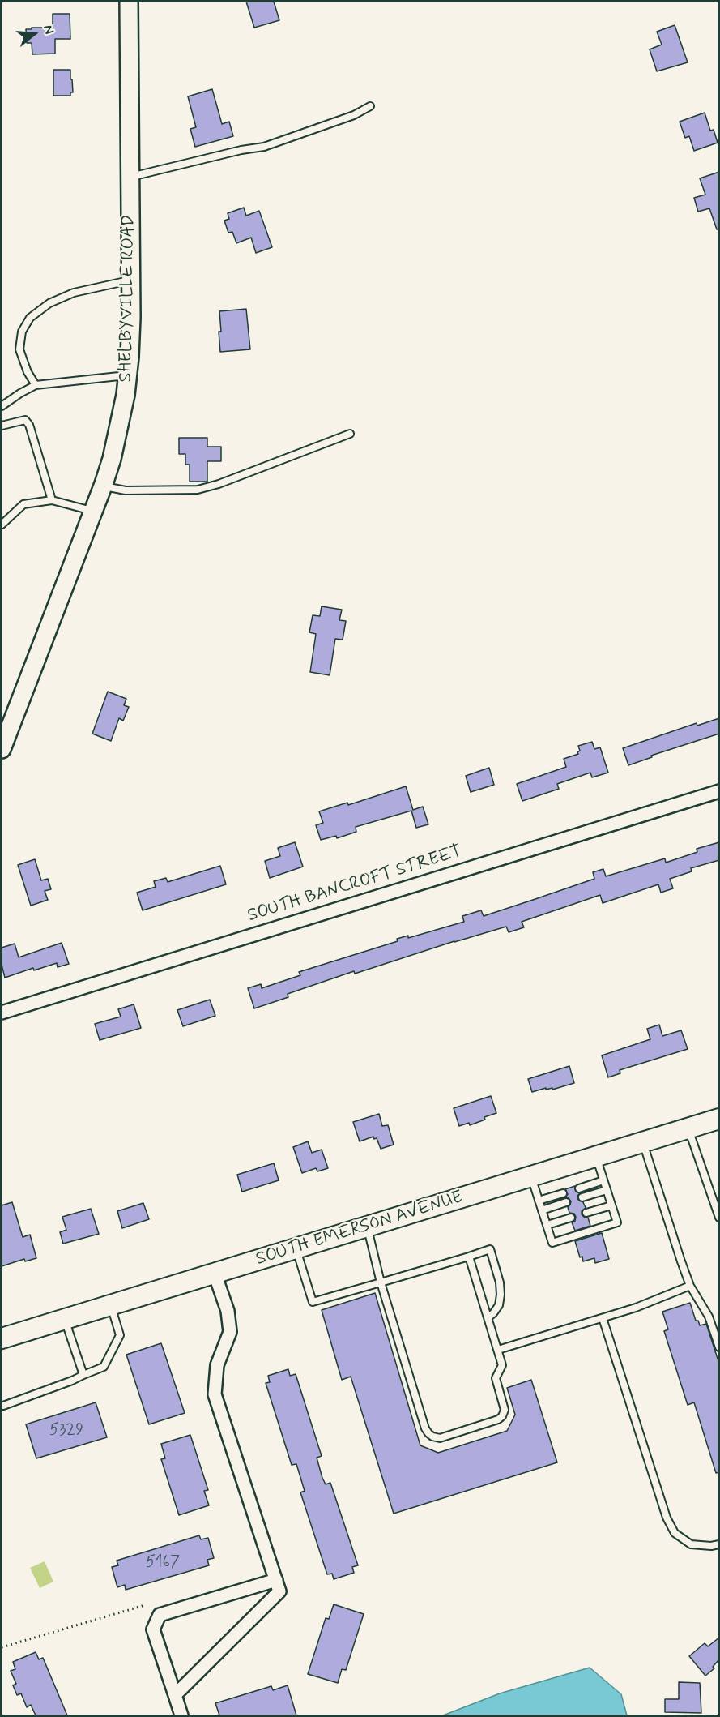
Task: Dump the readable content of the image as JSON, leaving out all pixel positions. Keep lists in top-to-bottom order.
{
  "streets": {
    "main road": ["SHELBYVILLE ROAD", "SOUTH EMERSON AVENUE"],
    "street": ["SOUTH BANCROFT STREET"]
  },
  "house_numbers": ["5329", "5167"],
  "north": "right"
}
